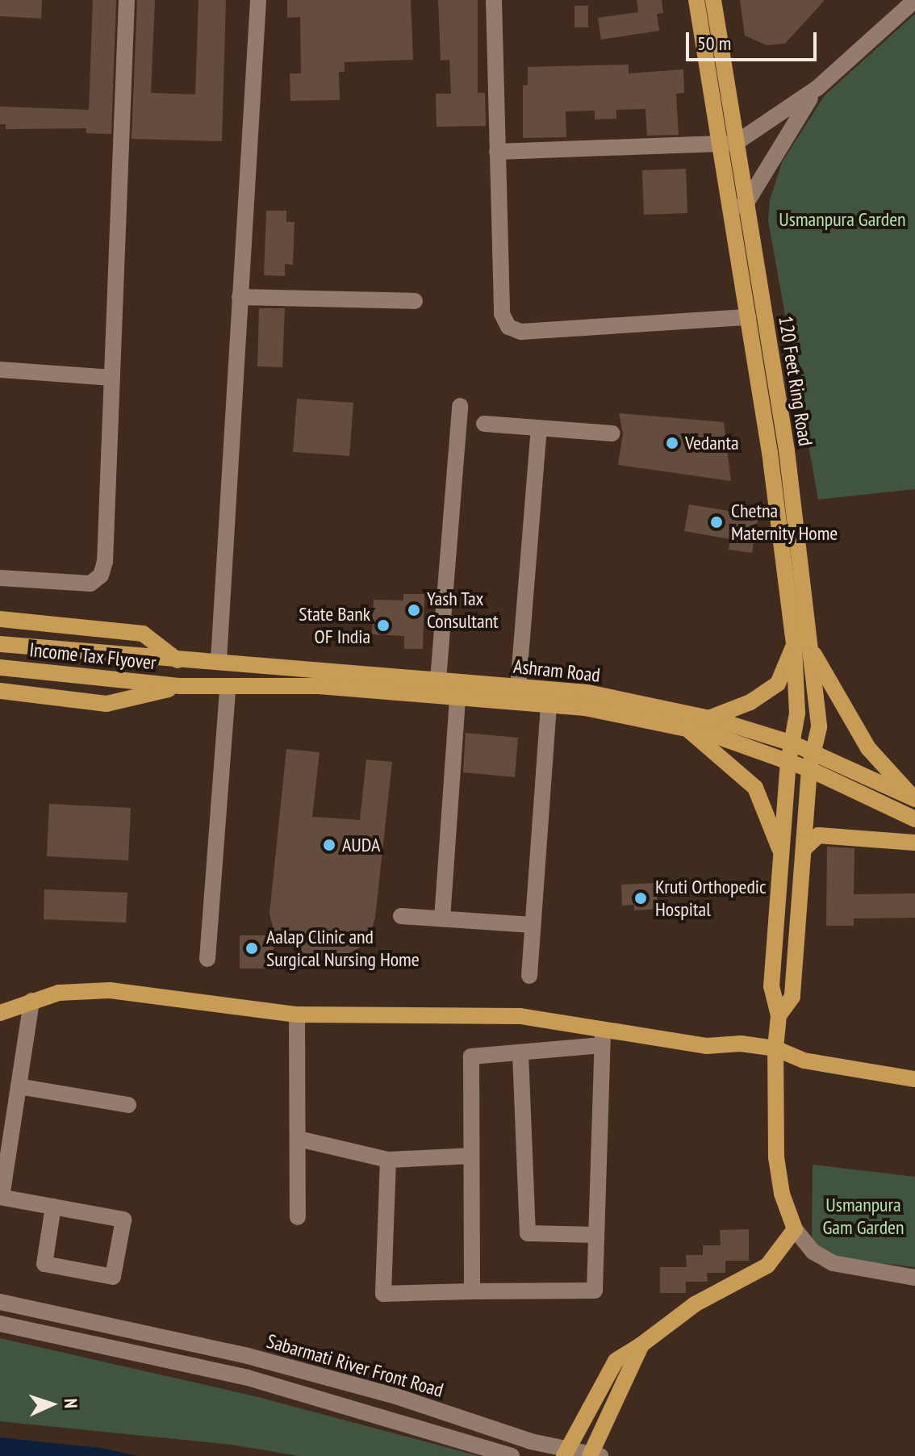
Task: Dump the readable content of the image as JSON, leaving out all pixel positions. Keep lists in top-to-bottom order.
{
  "streets": {
    "main road": ["120 Feet Ring Road", "Income Tax Flyover", "Ashram Road"],
    "street": ["Sabarmati River Front Road"]
  },
  "crossings": [
    ["120 Feet Ring Road", "Ashram Road"],
    ["Income Tax Flyover", "Ashram Road"]
  ],
  "parks": ["Usmanpura Garden", "Usmanpura Gam Garden"],
  "places": [
    "Vedanta",
    "Chetna Maternity Home",
    "Yash Tax Consultant",
    "State Bank OF India",
    "AUDA",
    "Kruti Orthopedic Hospital",
    "Aalap Clinic and Surgical Nursing Home"
  ],
  "scale_bar": "50 m",
  "north": "right"
}
